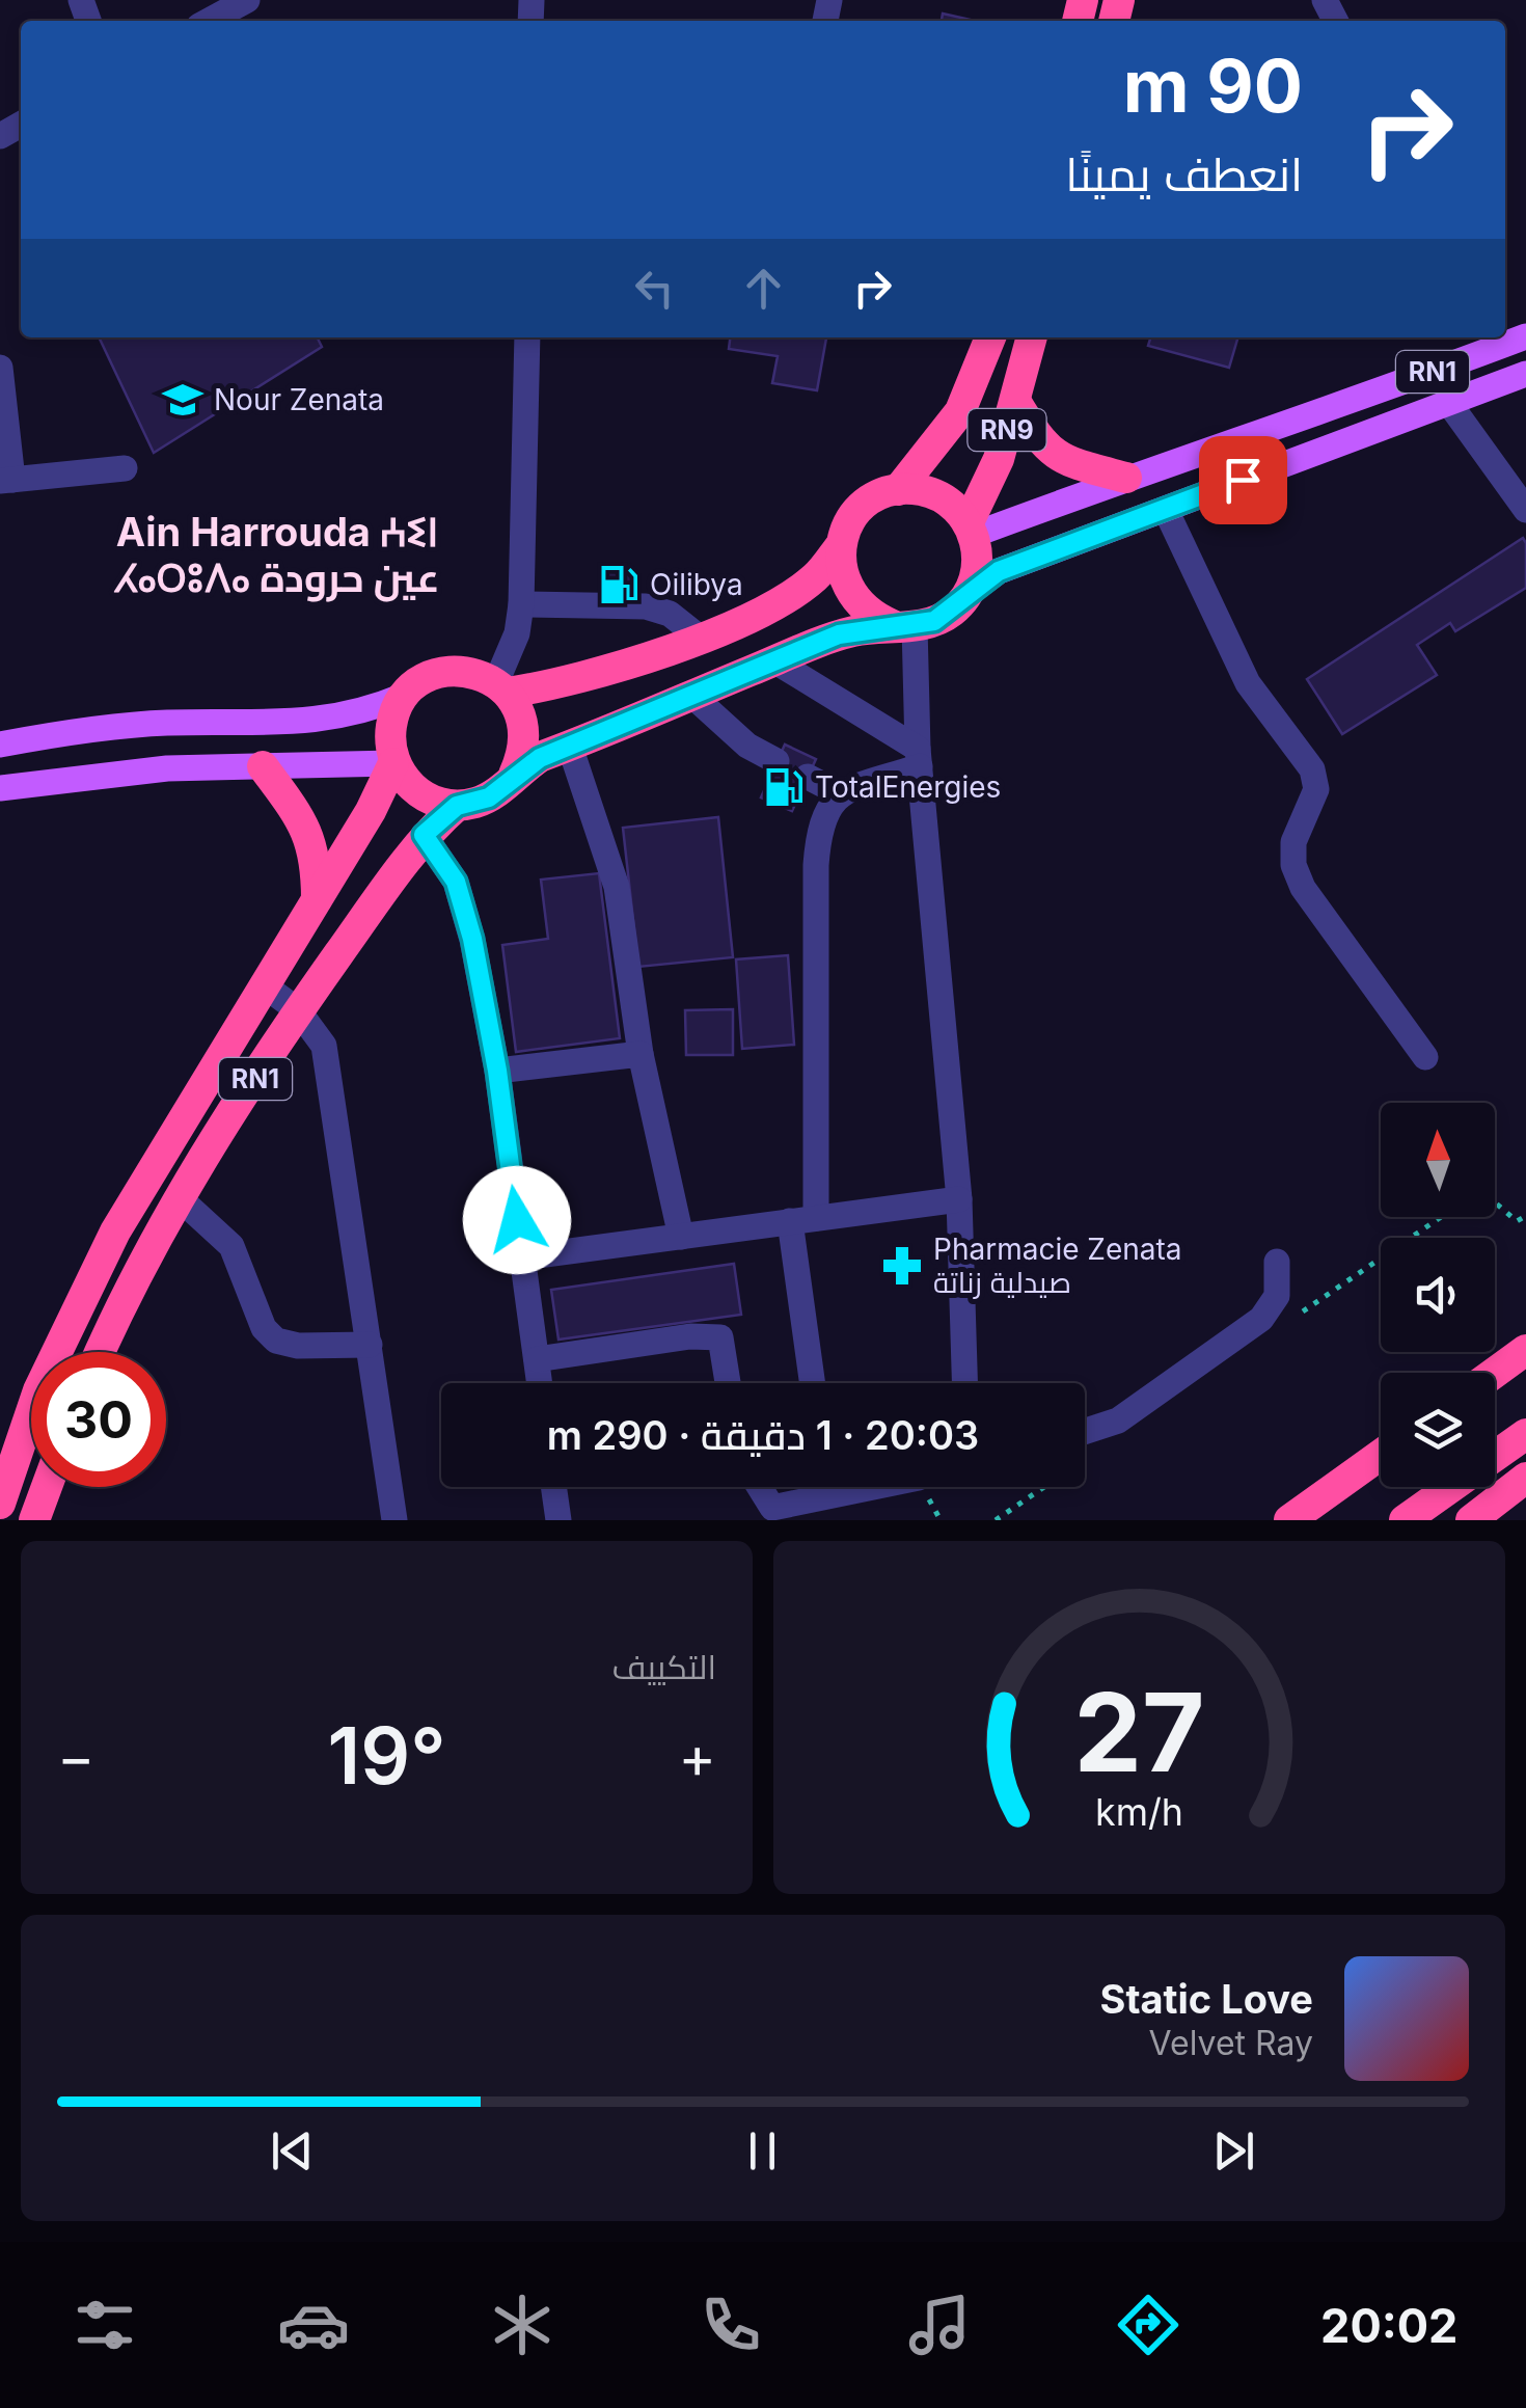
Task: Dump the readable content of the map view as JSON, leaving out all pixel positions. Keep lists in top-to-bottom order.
{
  "streets": {
    "highway": ["RN1", "RN9"]
  },
  "crossings": [
    ["RN1", "RN9"]
  ],
  "districts": ["Ain Harrouda ⵄⵉⵏ ⵃⴰⵔⵓⴷⴰ عين حرودة"],
  "places": {
    "school or university": ["Nour Zenata"],
    "fuel station": ["Oilibya", "TotalEnergies"],
    "pharmacy": ["Pharmacie Zenata صيدلية زناتة"]
  },
  "north": "top",
  "page": {
    "turn": ["90 m", "انعطف يمينًا"],
    "limit": "30",
    "trip": "20:03 · 1 دقيقة · 290 m",
    "tile": "التكييف",
    "heat": ["−", "19°", "+"],
    "song": ["Static Love", "Velvet Ray"],
    "tabs": "20:02",
    "gauge": ["27", "km/h"]
  }
}
